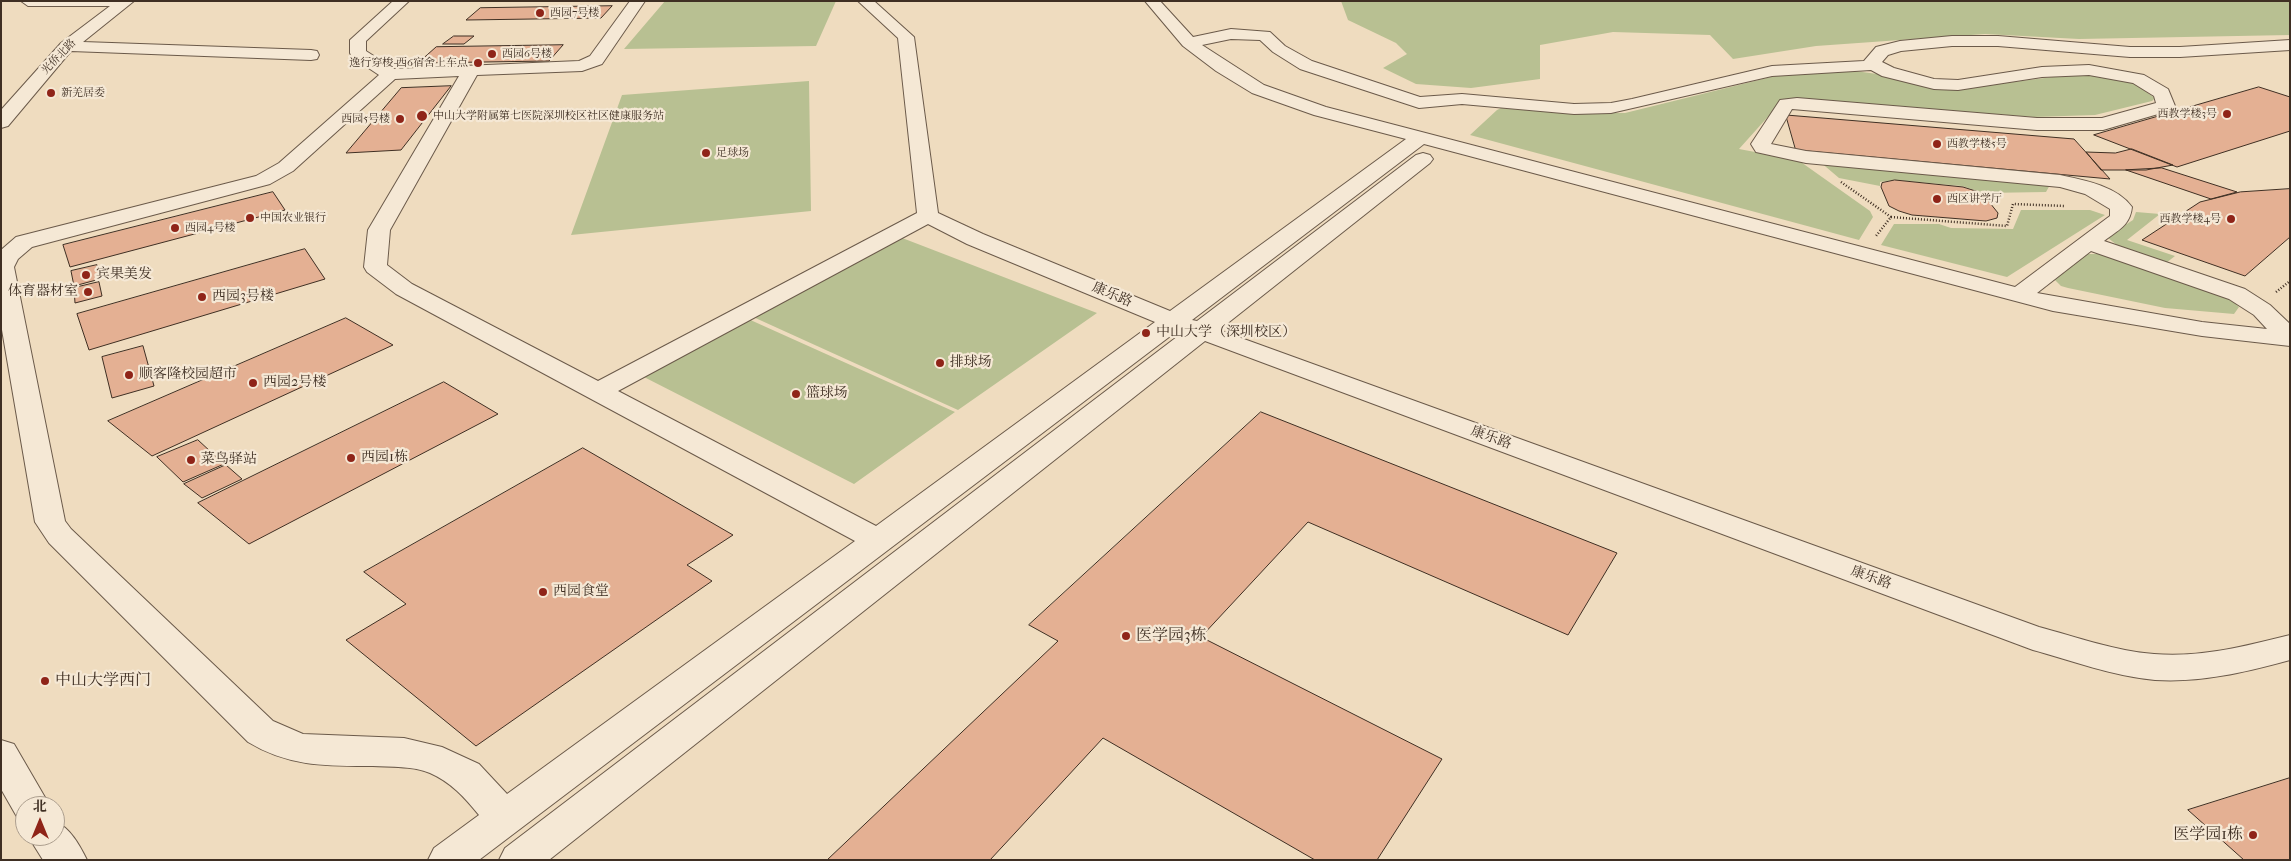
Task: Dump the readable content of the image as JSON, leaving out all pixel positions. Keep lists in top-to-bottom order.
{
  "streets": {
    "street": ["光侨北路", "康乐路"]
  },
  "places": [
    "西园7号楼",
    "西园6号楼",
    "逸行穿梭-西6宿舍上车点",
    "新羌居委",
    "西教学楼3号",
    "中山大学附属第七医院深圳校区社区健康服务站",
    "西园5号楼",
    "西教学楼5号",
    "足球场",
    "西区讲学厅",
    "中国农业银行",
    "西教学楼4号",
    "西园4号楼",
    "宾果美发",
    "体育器材室",
    "西园3号楼",
    "中山大学（深圳校区）",
    "排球场",
    "顺客隆校园超市",
    "西园2号楼",
    "篮球场",
    "西园1栋",
    "菜鸟驿站",
    "西园食堂",
    "医学园3栋",
    "中山大学西门",
    "医学园1栋"
  ],
  "north": "top"
}
